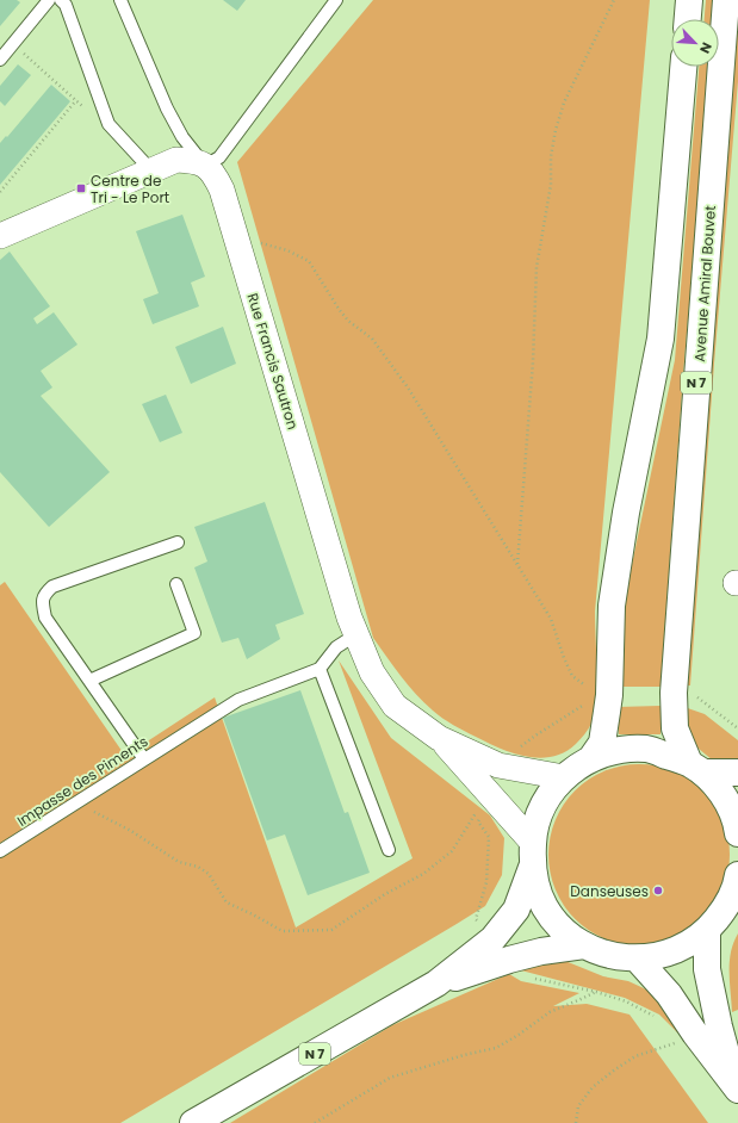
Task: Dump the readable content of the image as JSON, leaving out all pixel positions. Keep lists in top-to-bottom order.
{
  "streets": {
    "main road": ["Avenue Amiral Bouvet", "N 7"],
    "street": ["Rue Francis Sautron"],
    "lane": ["Impasse des Piments"]
  },
  "places": {
    "transit": ["Centre de Tri - Le Port"],
    "other": ["Danseuses"]
  },
  "north": "bottom right"
}
